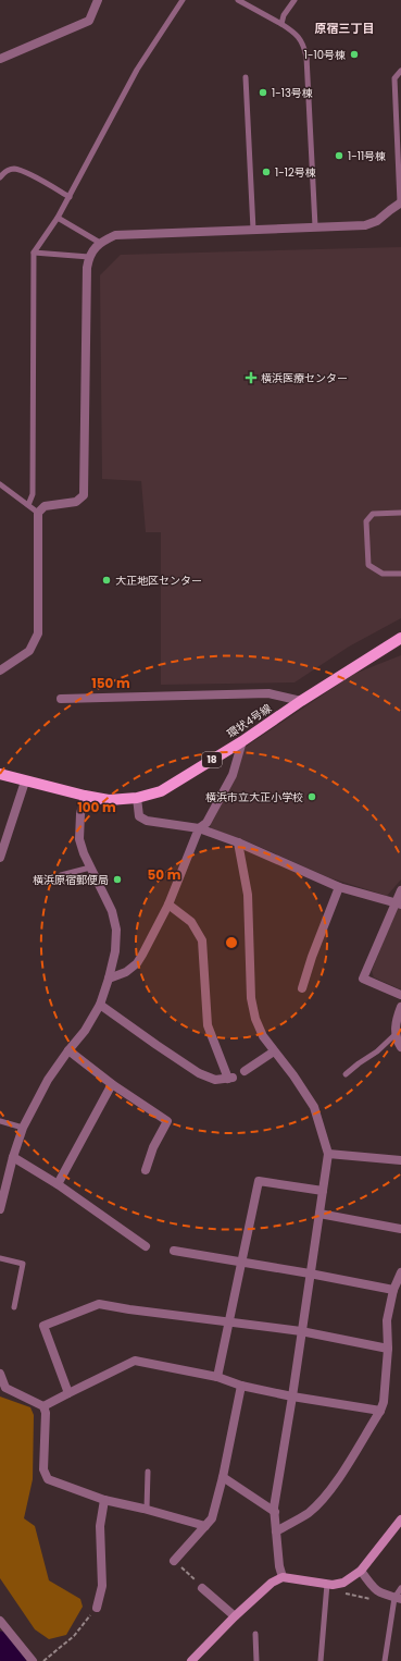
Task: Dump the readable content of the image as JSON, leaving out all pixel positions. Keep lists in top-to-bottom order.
{
  "streets": {
    "main road": ["環状4号線", "18"]
  },
  "districts": ["原宿三丁目"],
  "places": {
    "other": [
      "1-10号棟",
      "1-13号棟",
      "1-11号棟",
      "1-12号棟",
      "大正地区センター",
      "横浜市立大正小学校",
      "横浜原宿郵便局"
    ],
    "health": ["横浜医療センター"]
  },
  "rings": ["150 m", "100 m", "50 m"]
}
